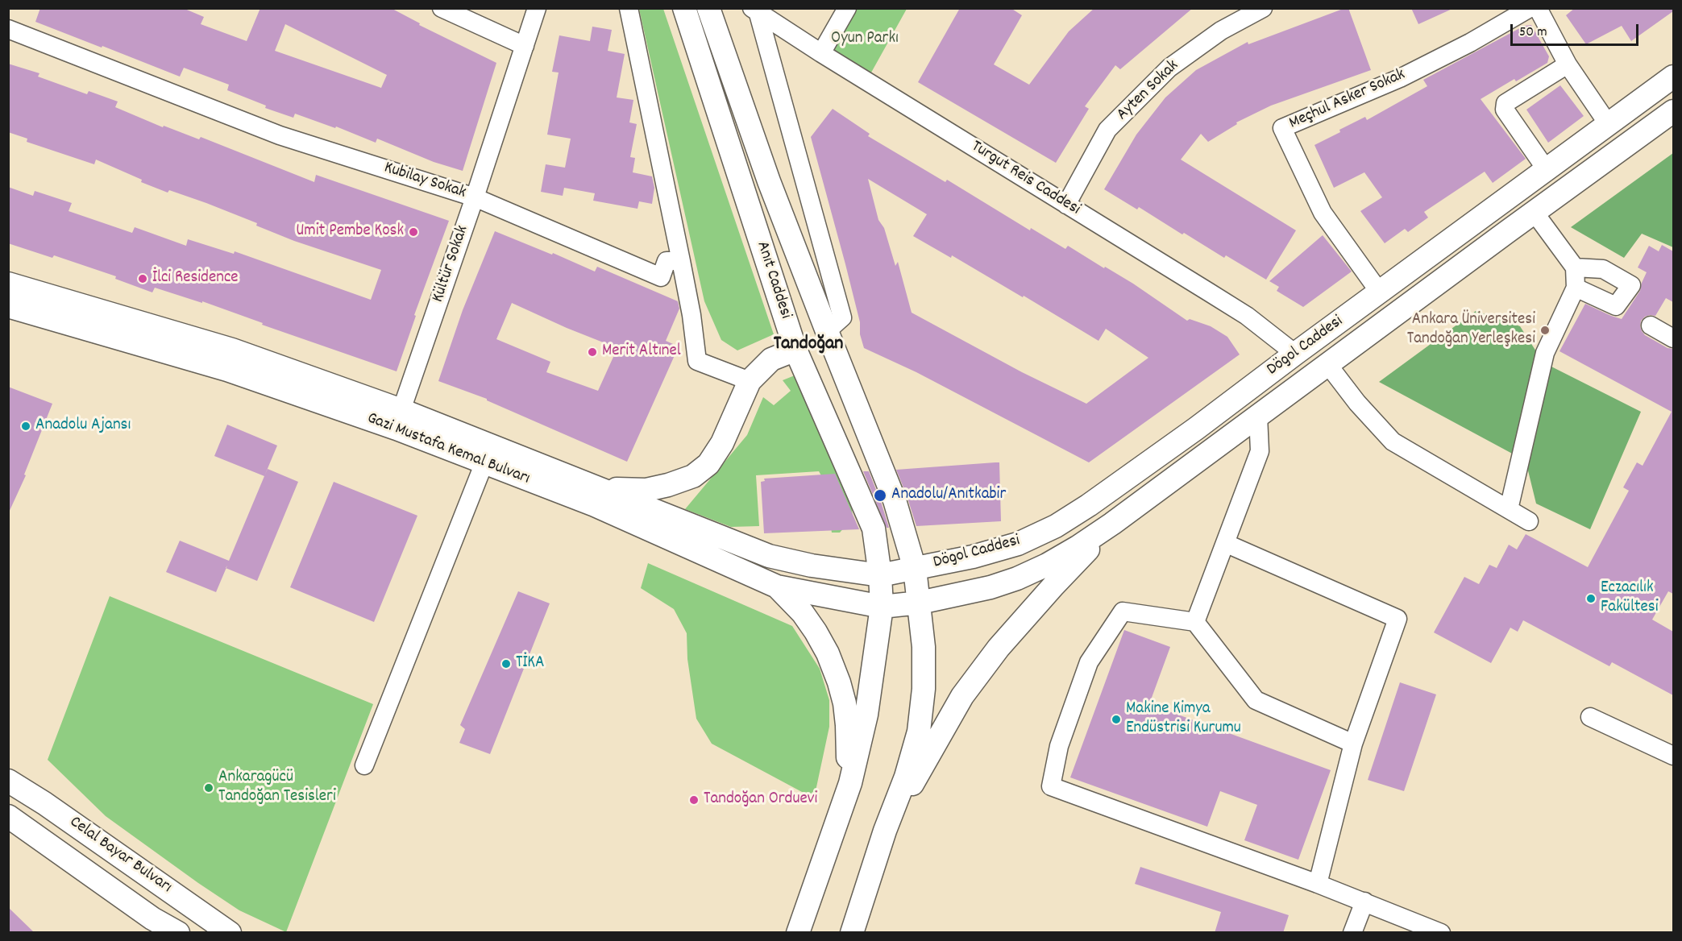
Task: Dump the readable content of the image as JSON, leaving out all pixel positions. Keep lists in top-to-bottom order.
{
  "streets": {
    "main road": [
      "Anıt Caddesi",
      "Dögol Caddesi",
      "Gazi Mustafa Kemal Bulvarı",
      "Celal Bayar Bulvarı"
    ],
    "street": [
      "Ayten Sokak",
      "Meçhul Asker Sokak",
      "Turgut Reis Caddesi",
      "Kubilay Sokak",
      "Kültür Sokak"
    ]
  },
  "crossings": [
    ["Ayten Sokak", "Turgut Reis Caddesi"],
    ["Meçhul Asker Sokak", "Dögol Caddesi"],
    ["Turgut Reis Caddesi", "Dögol Caddesi"],
    ["Kubilay Sokak", "Kültür Sokak"],
    ["Kültür Sokak", "Gazi Mustafa Kemal Bulvarı"],
    ["Anıt Caddesi", "Dögol Caddesi"],
    ["Anıt Caddesi", "Gazi Mustafa Kemal Bulvarı"],
    ["Dögol Caddesi", "Gazi Mustafa Kemal Bulvarı"]
  ],
  "districts": ["Tandoğan"],
  "parks": ["Oyun Parkı"],
  "places": [
    "Umit Pembe Kosk",
    "İlci Residence",
    "Ankara Üniversitesi Tandoğan Yerleşkesi",
    "Merit Altınel",
    "Anadolu Ajansı",
    "Anadolu/Anıtkabir",
    "Eczacılık Fakültesi",
    "TİKA",
    "Makine Kimya Endüstrisi Kurumu",
    "Ankaragücü Tandoğan Tesisleri",
    "Tandoğan Orduevi"
  ],
  "scale_bar": "50 m"
}
